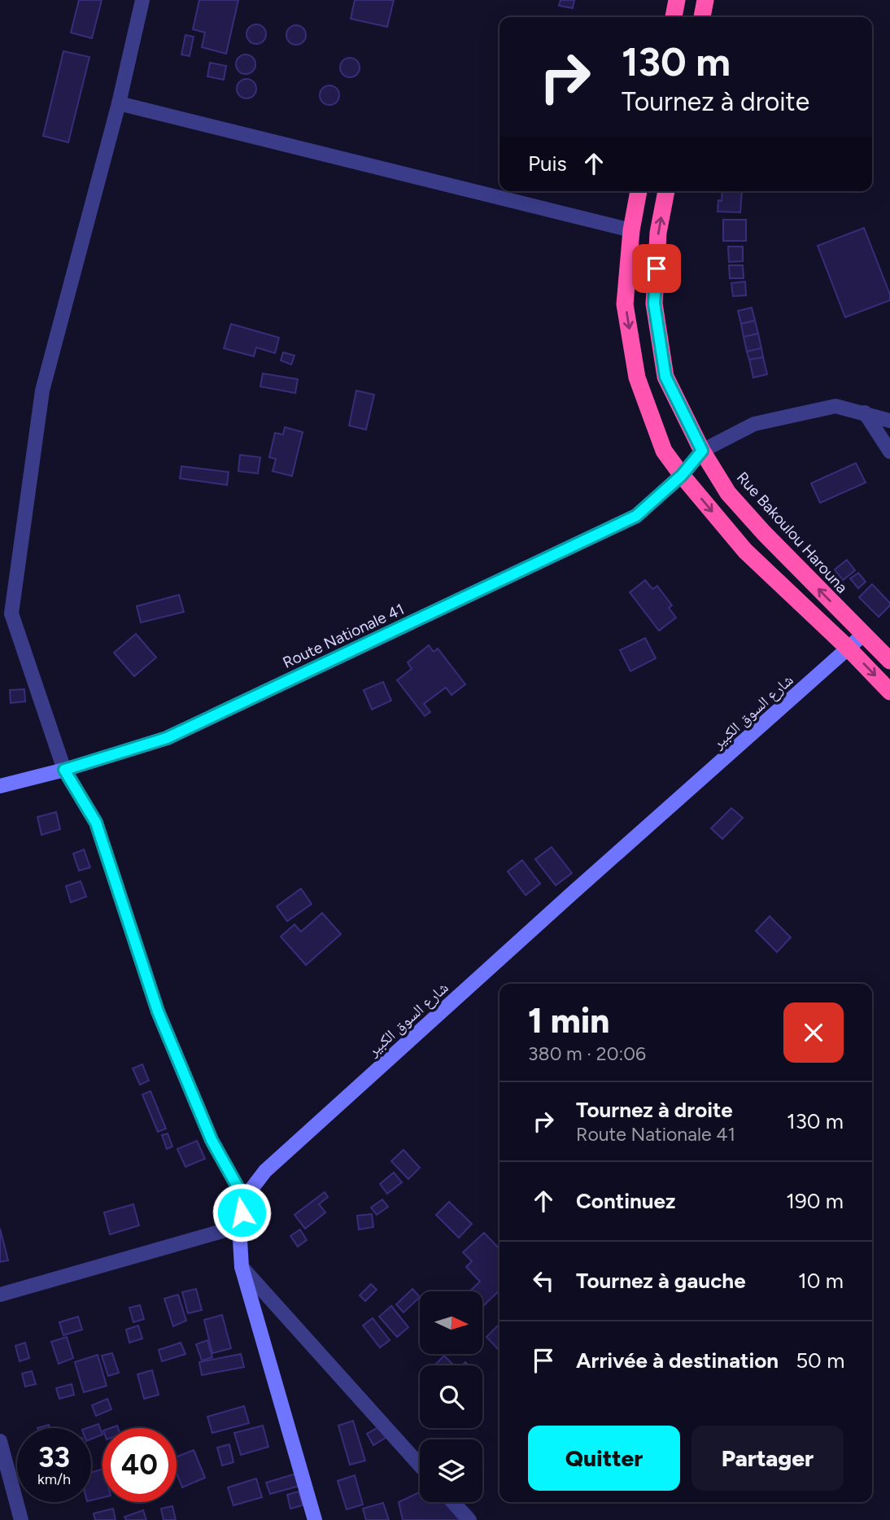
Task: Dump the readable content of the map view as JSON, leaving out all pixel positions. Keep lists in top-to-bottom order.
{
  "streets": {
    "highway": ["Rue Bakoulou Harouna"],
    "street": ["Route Nationale 41", "شارع السوق الكبير"]
  },
  "crossings": [
    ["Rue Bakoulou Harouna", "Route Nationale 41"],
    ["Rue Bakoulou Harouna", "شارع السوق الكبير"]
  ],
  "north": "right",
  "page": {
    "turn": ["130 m", "Tournez à droite"],
    "then": "Puis",
    "heading": ["1 min", "380 m · 20:06"],
    "list": [
      {
        "name": "Tournez à droite",
        "note": "Route Nationale 41",
        "value": "130 m"
      },
      {
        "name": "Continuez",
        "value": "190 m"
      },
      {
        "name": "Tournez à gauche",
        "value": "10 m"
      },
      {
        "name": "Arrivée à destination",
        "value": "50 m"
      }
    ],
    "buttons": ["Quitter", "Partager"],
    "speed": "33 km/h",
    "limit": "40"
  }
}
